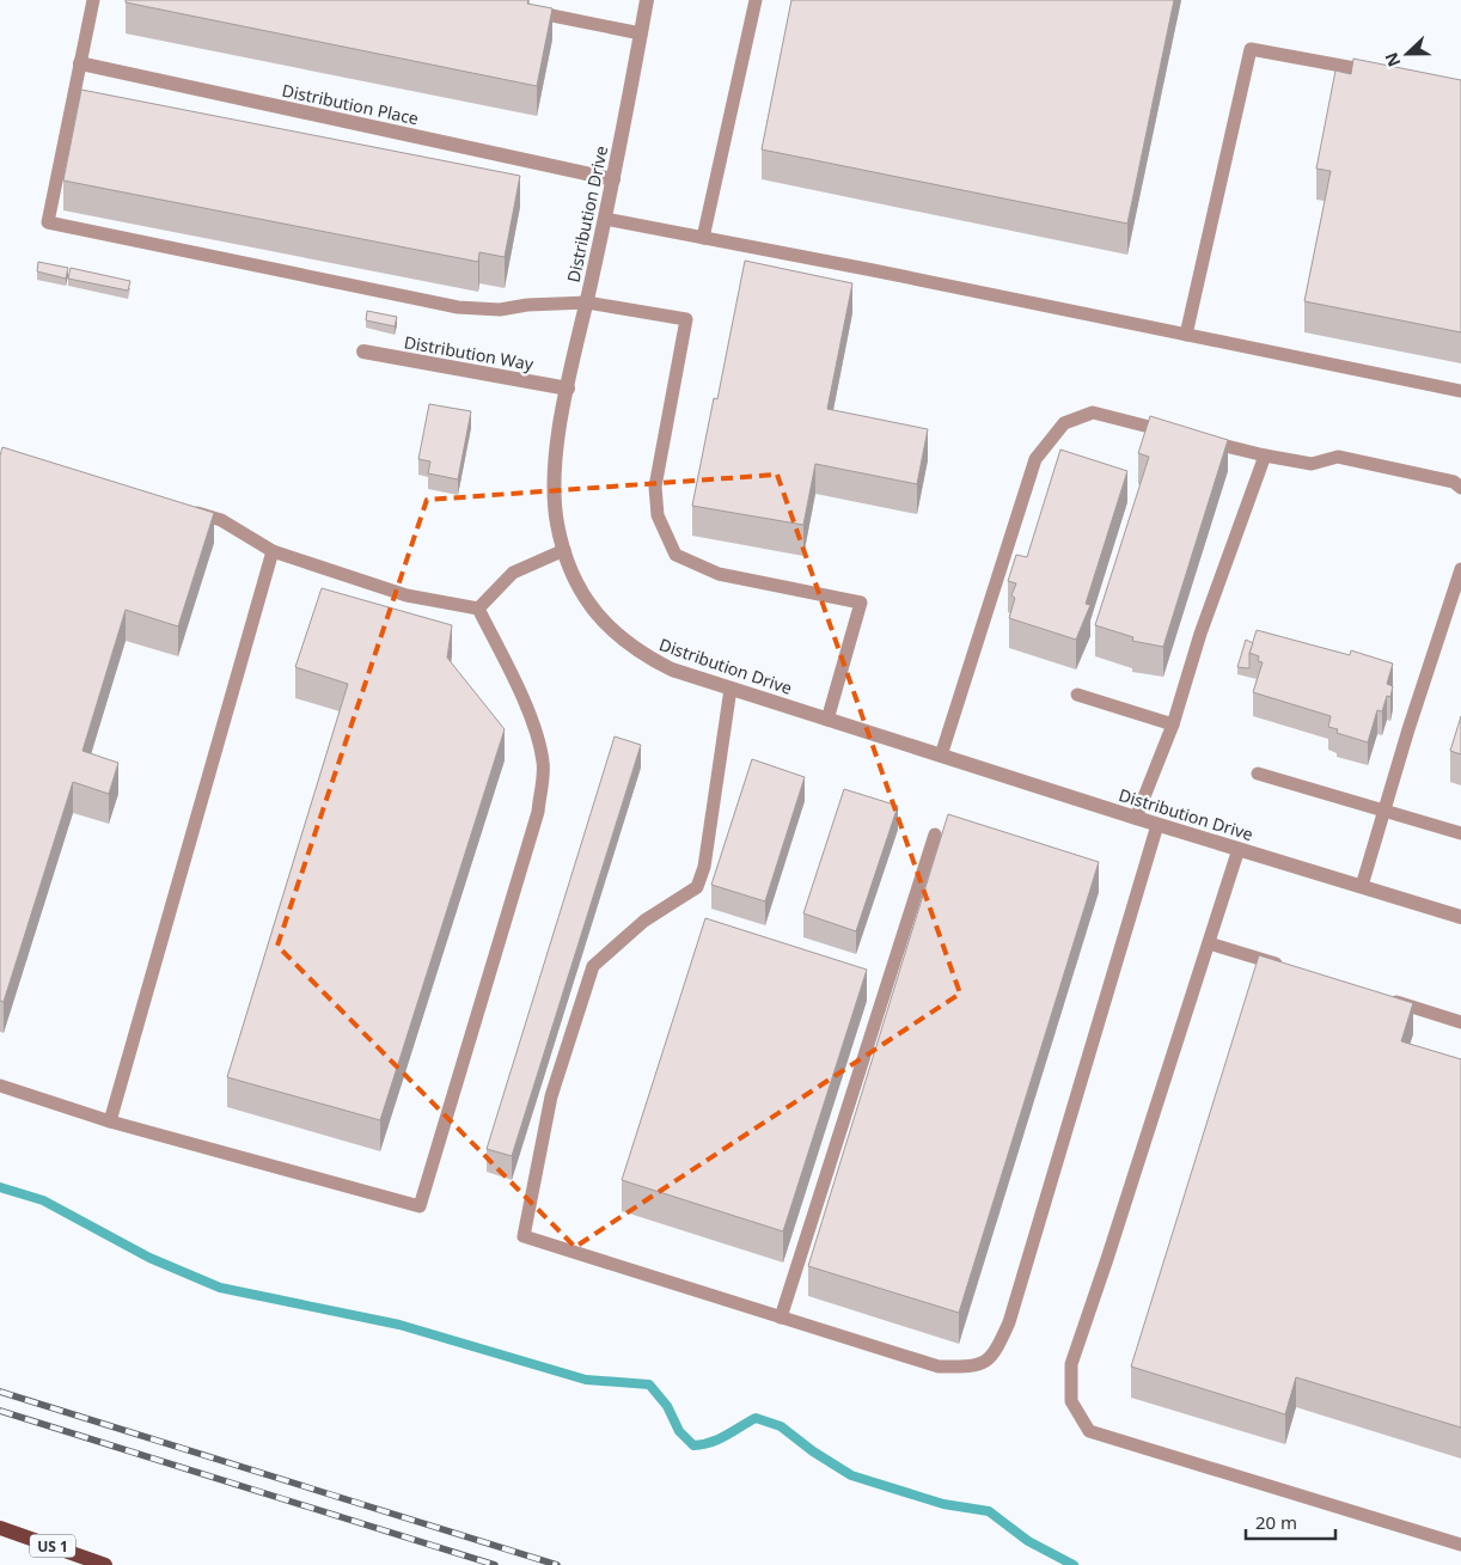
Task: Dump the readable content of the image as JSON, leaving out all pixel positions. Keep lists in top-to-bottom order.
{
  "streets": {
    "main road": ["US 1"],
    "street": ["Distribution Place", "Distribution Drive", "Distribution Way"]
  },
  "crossings": [
    ["Distribution Place", "Distribution Drive"],
    ["Distribution Drive", "Distribution Way"]
  ],
  "scale_bar": "20 m",
  "north": "left"
}
